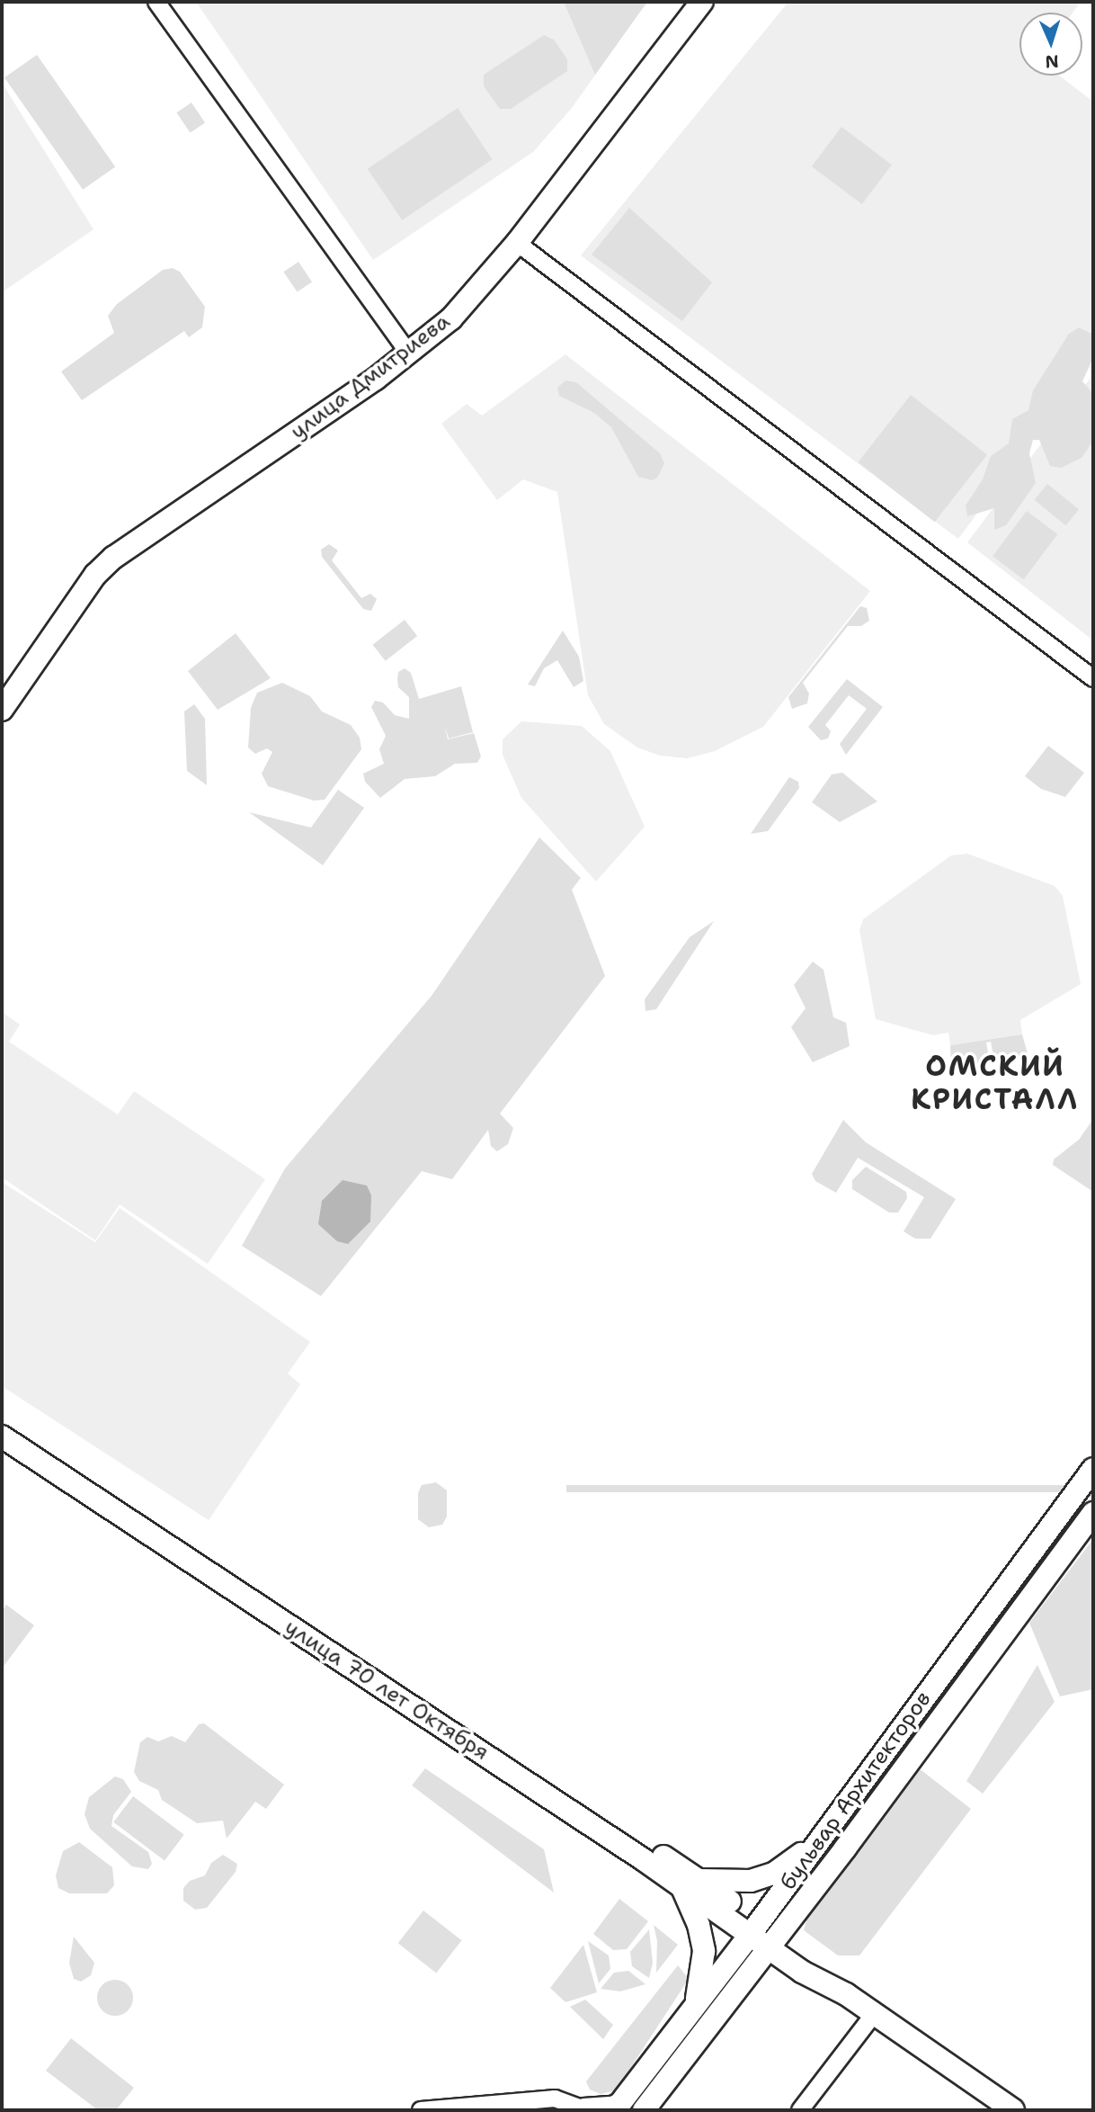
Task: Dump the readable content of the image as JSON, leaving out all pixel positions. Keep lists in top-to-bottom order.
{
  "streets": {
    "main road": ["улица Дмитриева", "улица 70 лет Октября", "бульвар Архитекторов"]
  },
  "crossings": [
    ["улица 70 лет Октября", "бульвар Архитекторов"]
  ],
  "districts": ["ОМСКИЙ КРИСТАЛЛ"],
  "north": "bottom"
}
